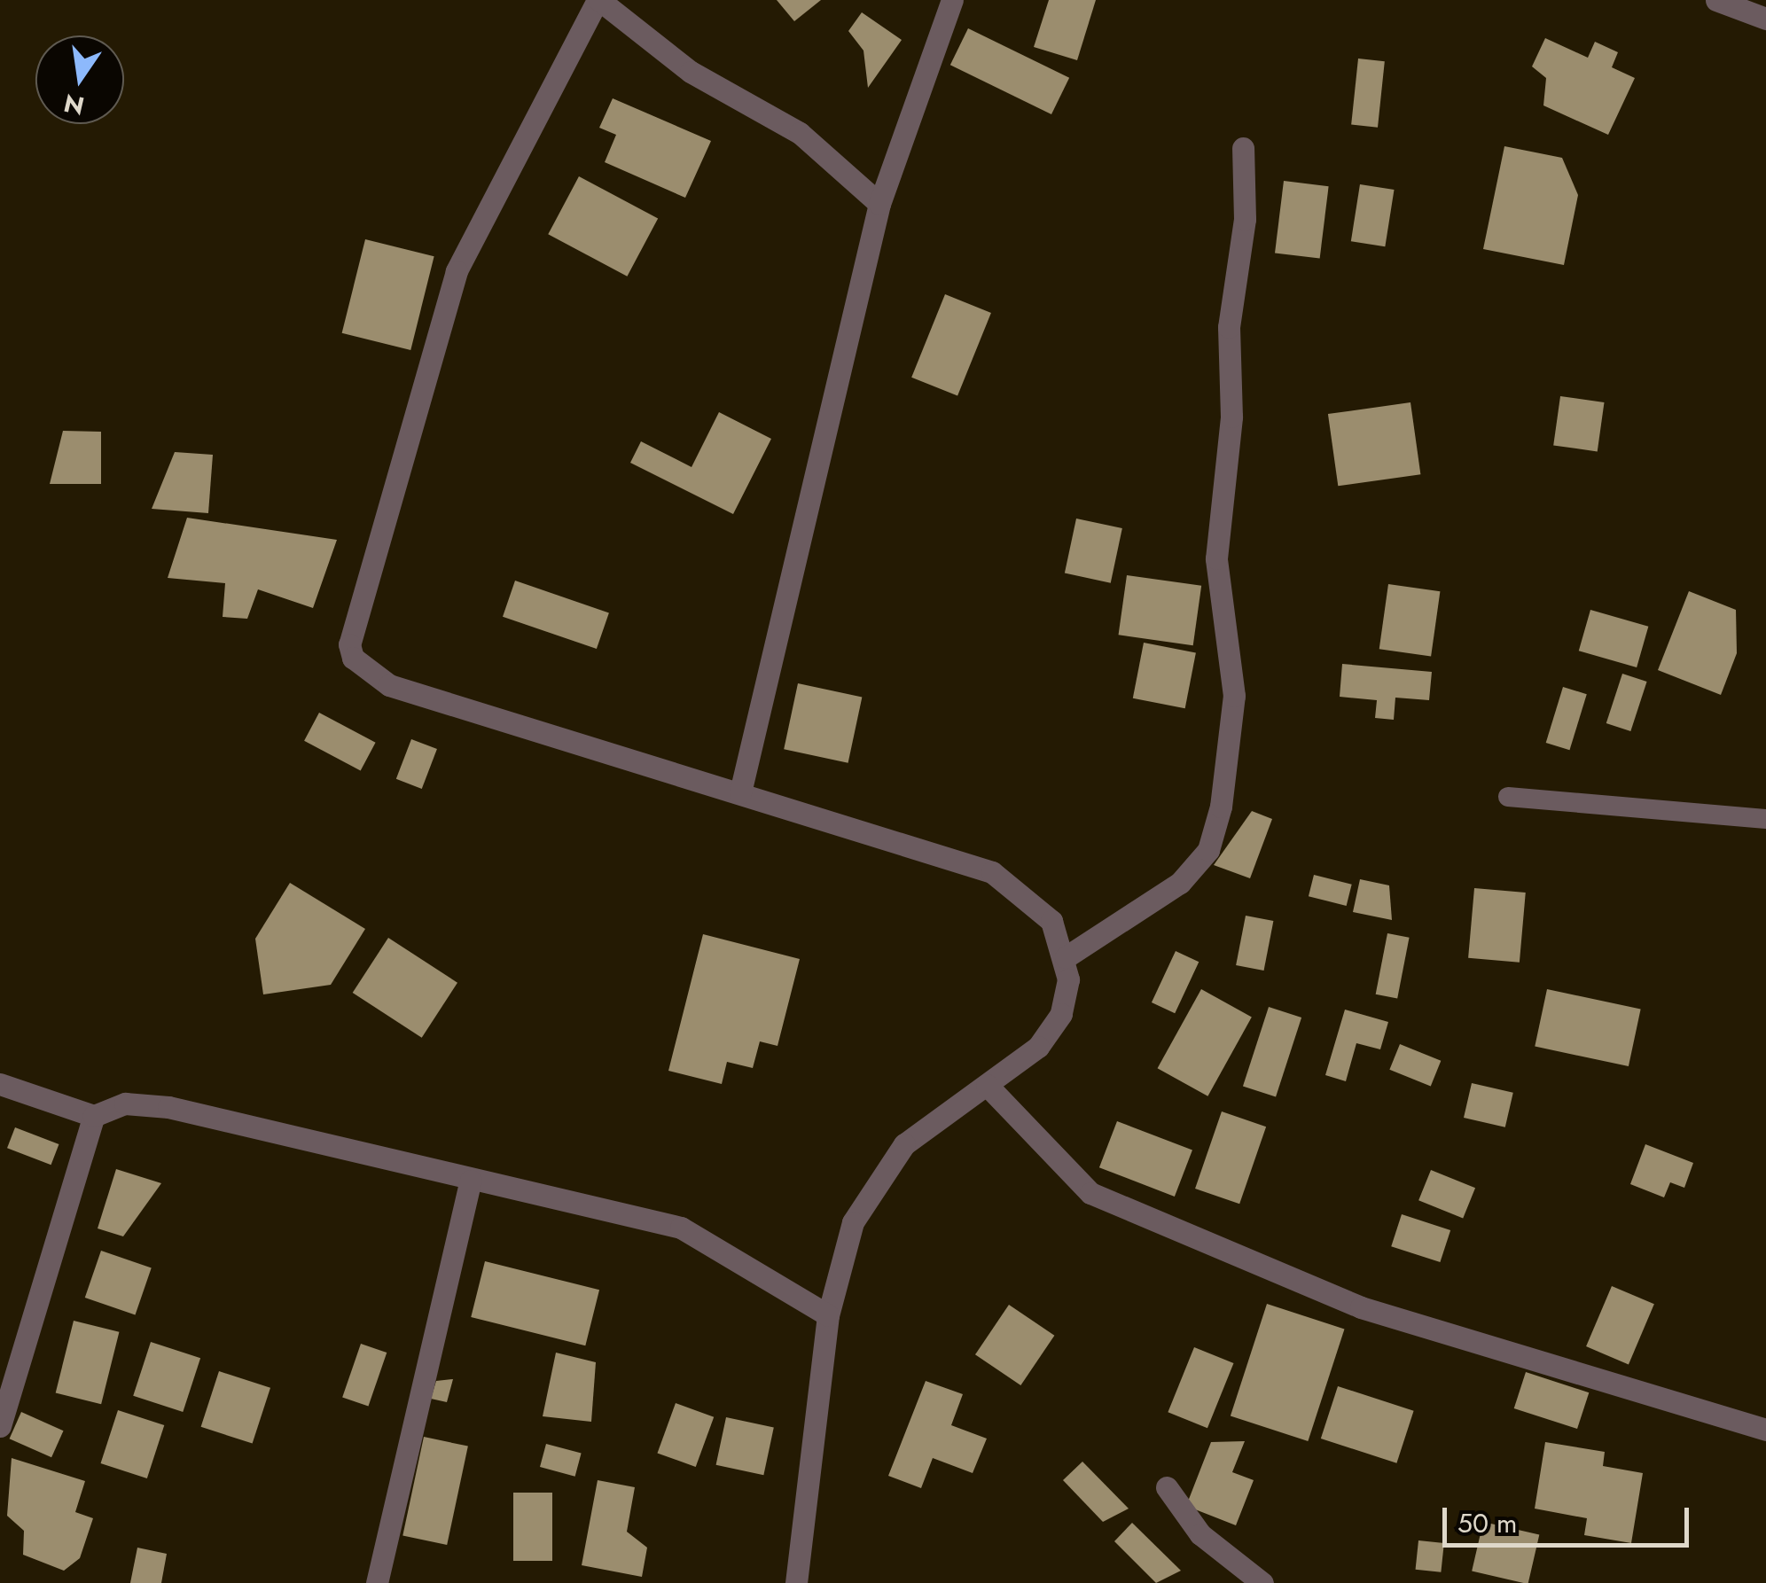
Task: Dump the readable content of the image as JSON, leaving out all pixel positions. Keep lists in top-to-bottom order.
{
  "scale_bar": "50 m",
  "north": "bottom"
}
